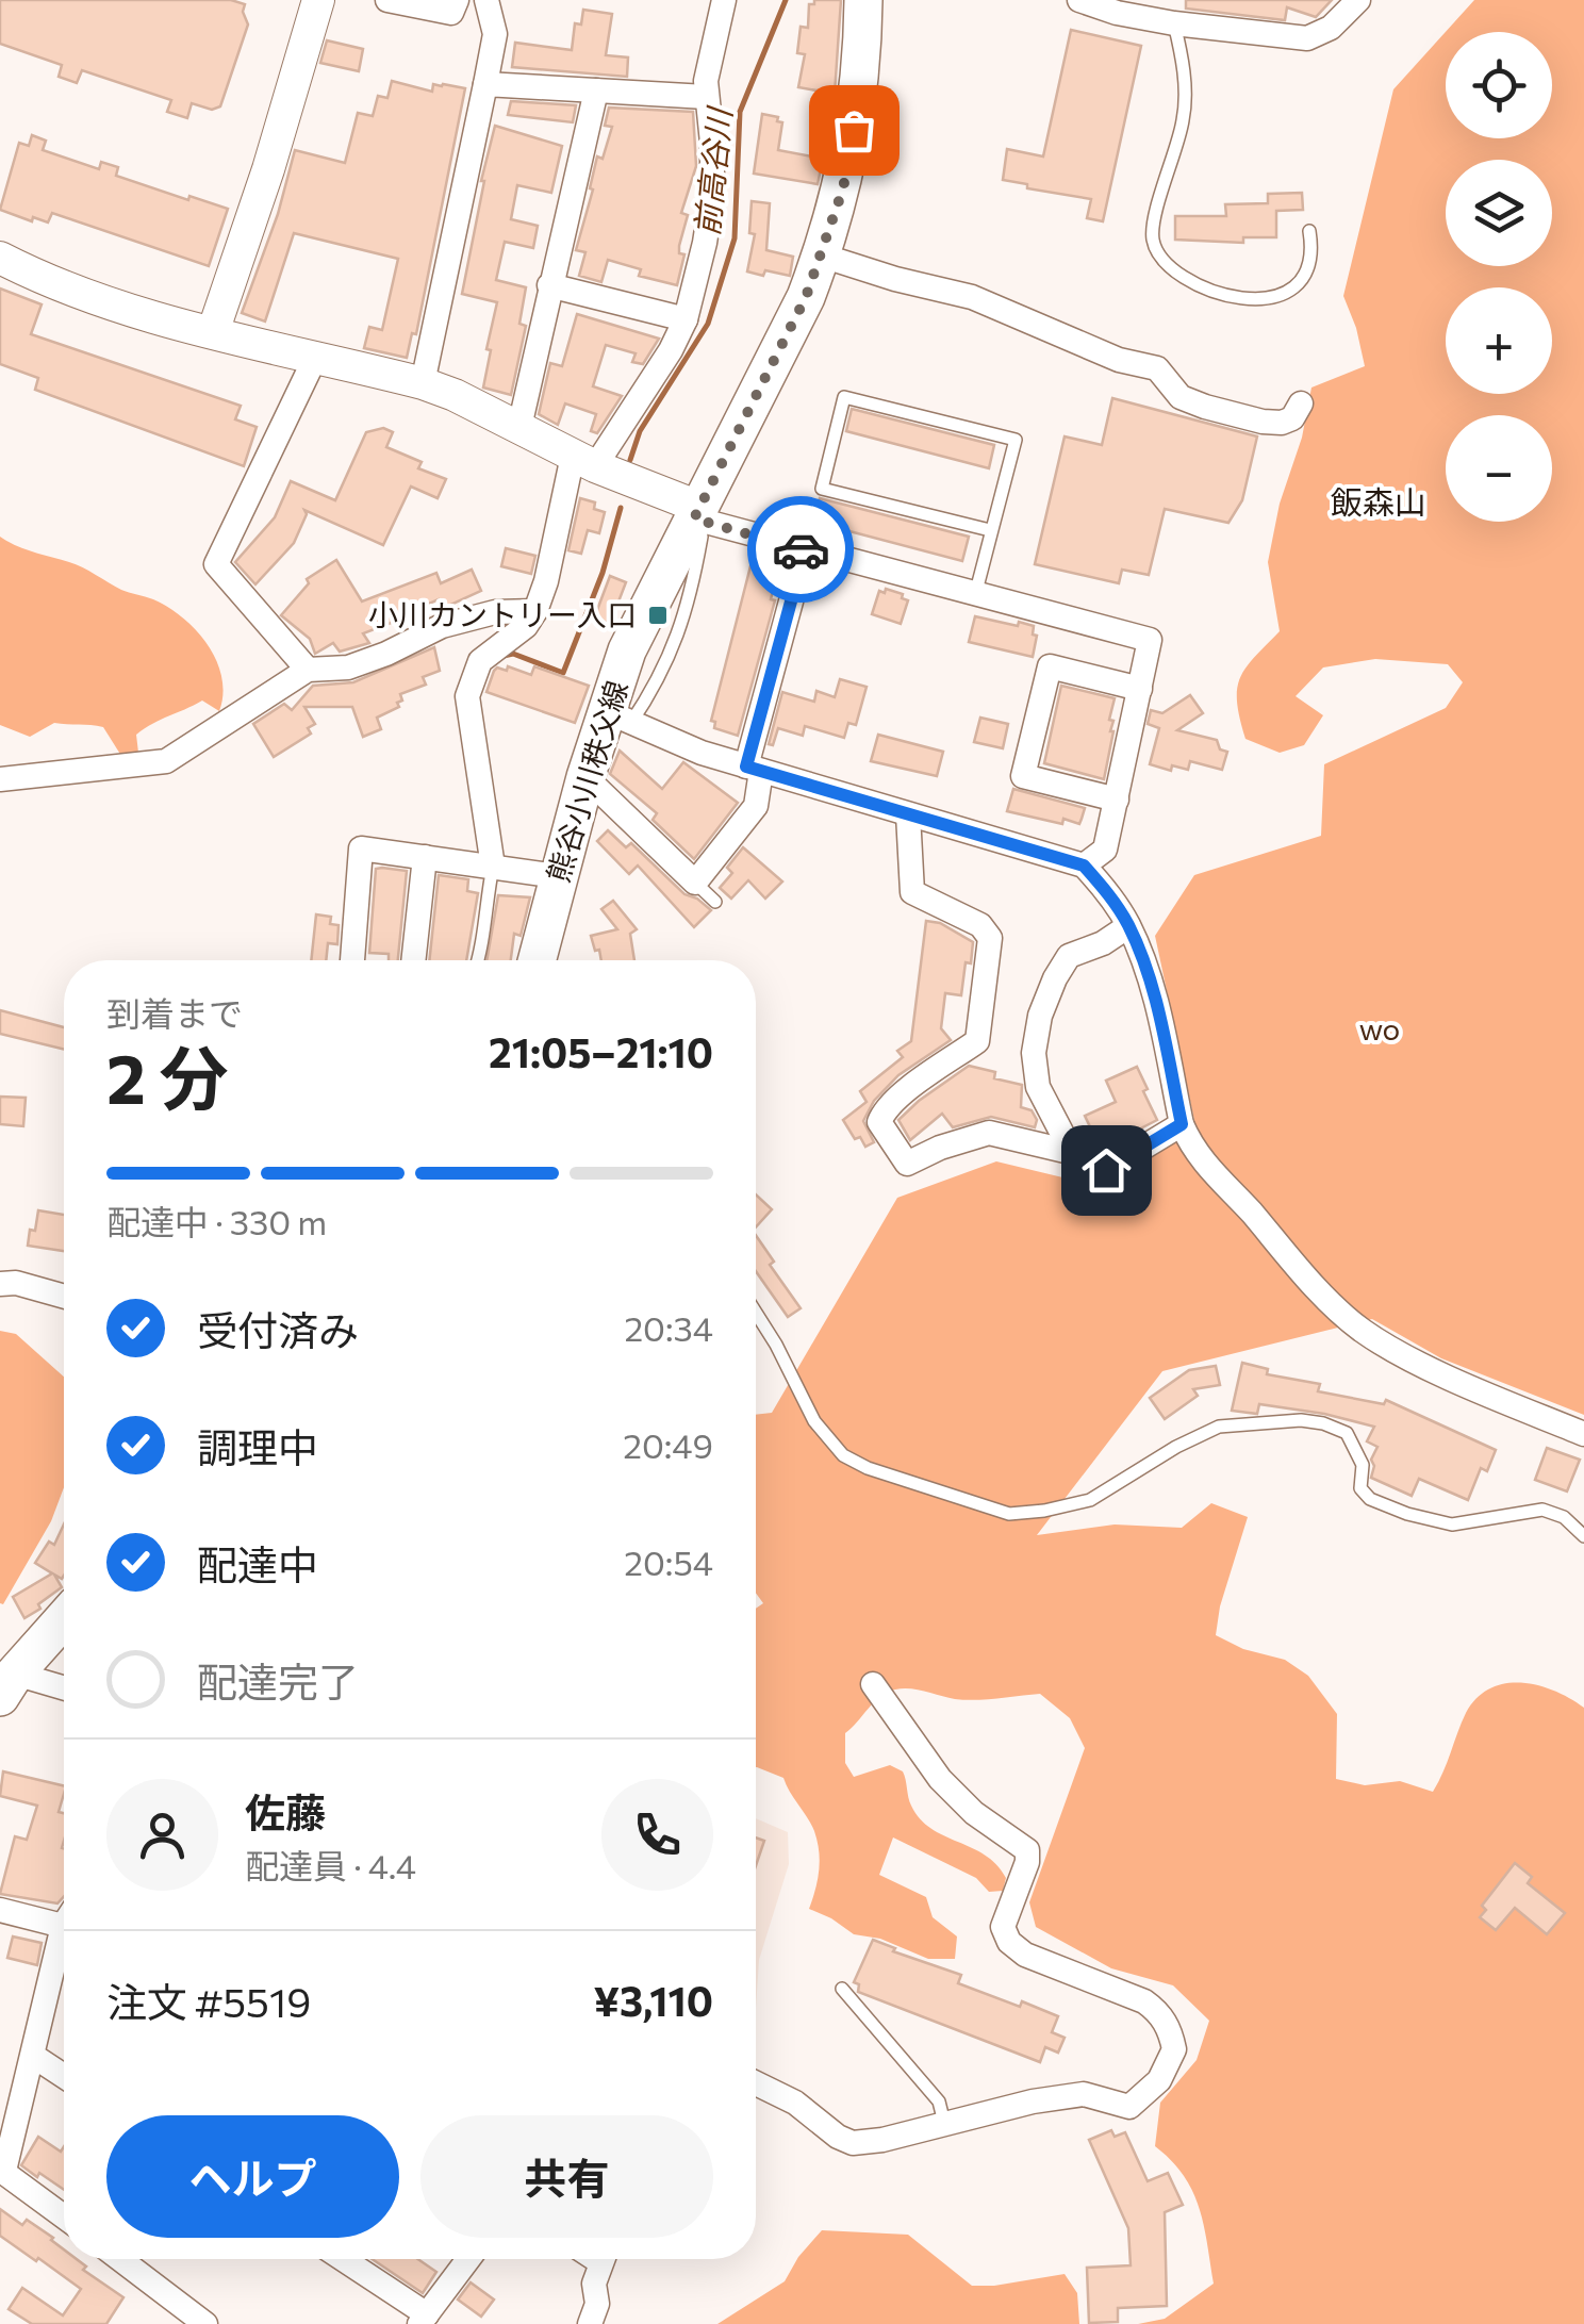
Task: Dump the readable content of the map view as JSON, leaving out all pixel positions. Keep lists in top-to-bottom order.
{
  "streets": {
    "main road": ["熊谷小川秩父線"]
  },
  "districts": ["飯森山"],
  "water": ["前高谷川"],
  "parks": ["wo"],
  "places": {
    "transit": ["小川カントリー入口"]
  },
  "page": {
    "map_buttons": ["+", "−"],
    "heading": ["2 分", "到着まで", "21:05–21:10"],
    "panel": [
      "佐藤",
      "配達員 · 4.4",
      "注文 #5519",
      "¥3,110"
    ],
    "bar": "配達中 · 330 m",
    "list": [
      ["受付済み", "20:34"],
      ["調理中", "20:49"],
      ["配達中", "20:54"],
      "配達完了"
    ],
    "buttons": ["ヘルプ", "共有"]
  }
}
